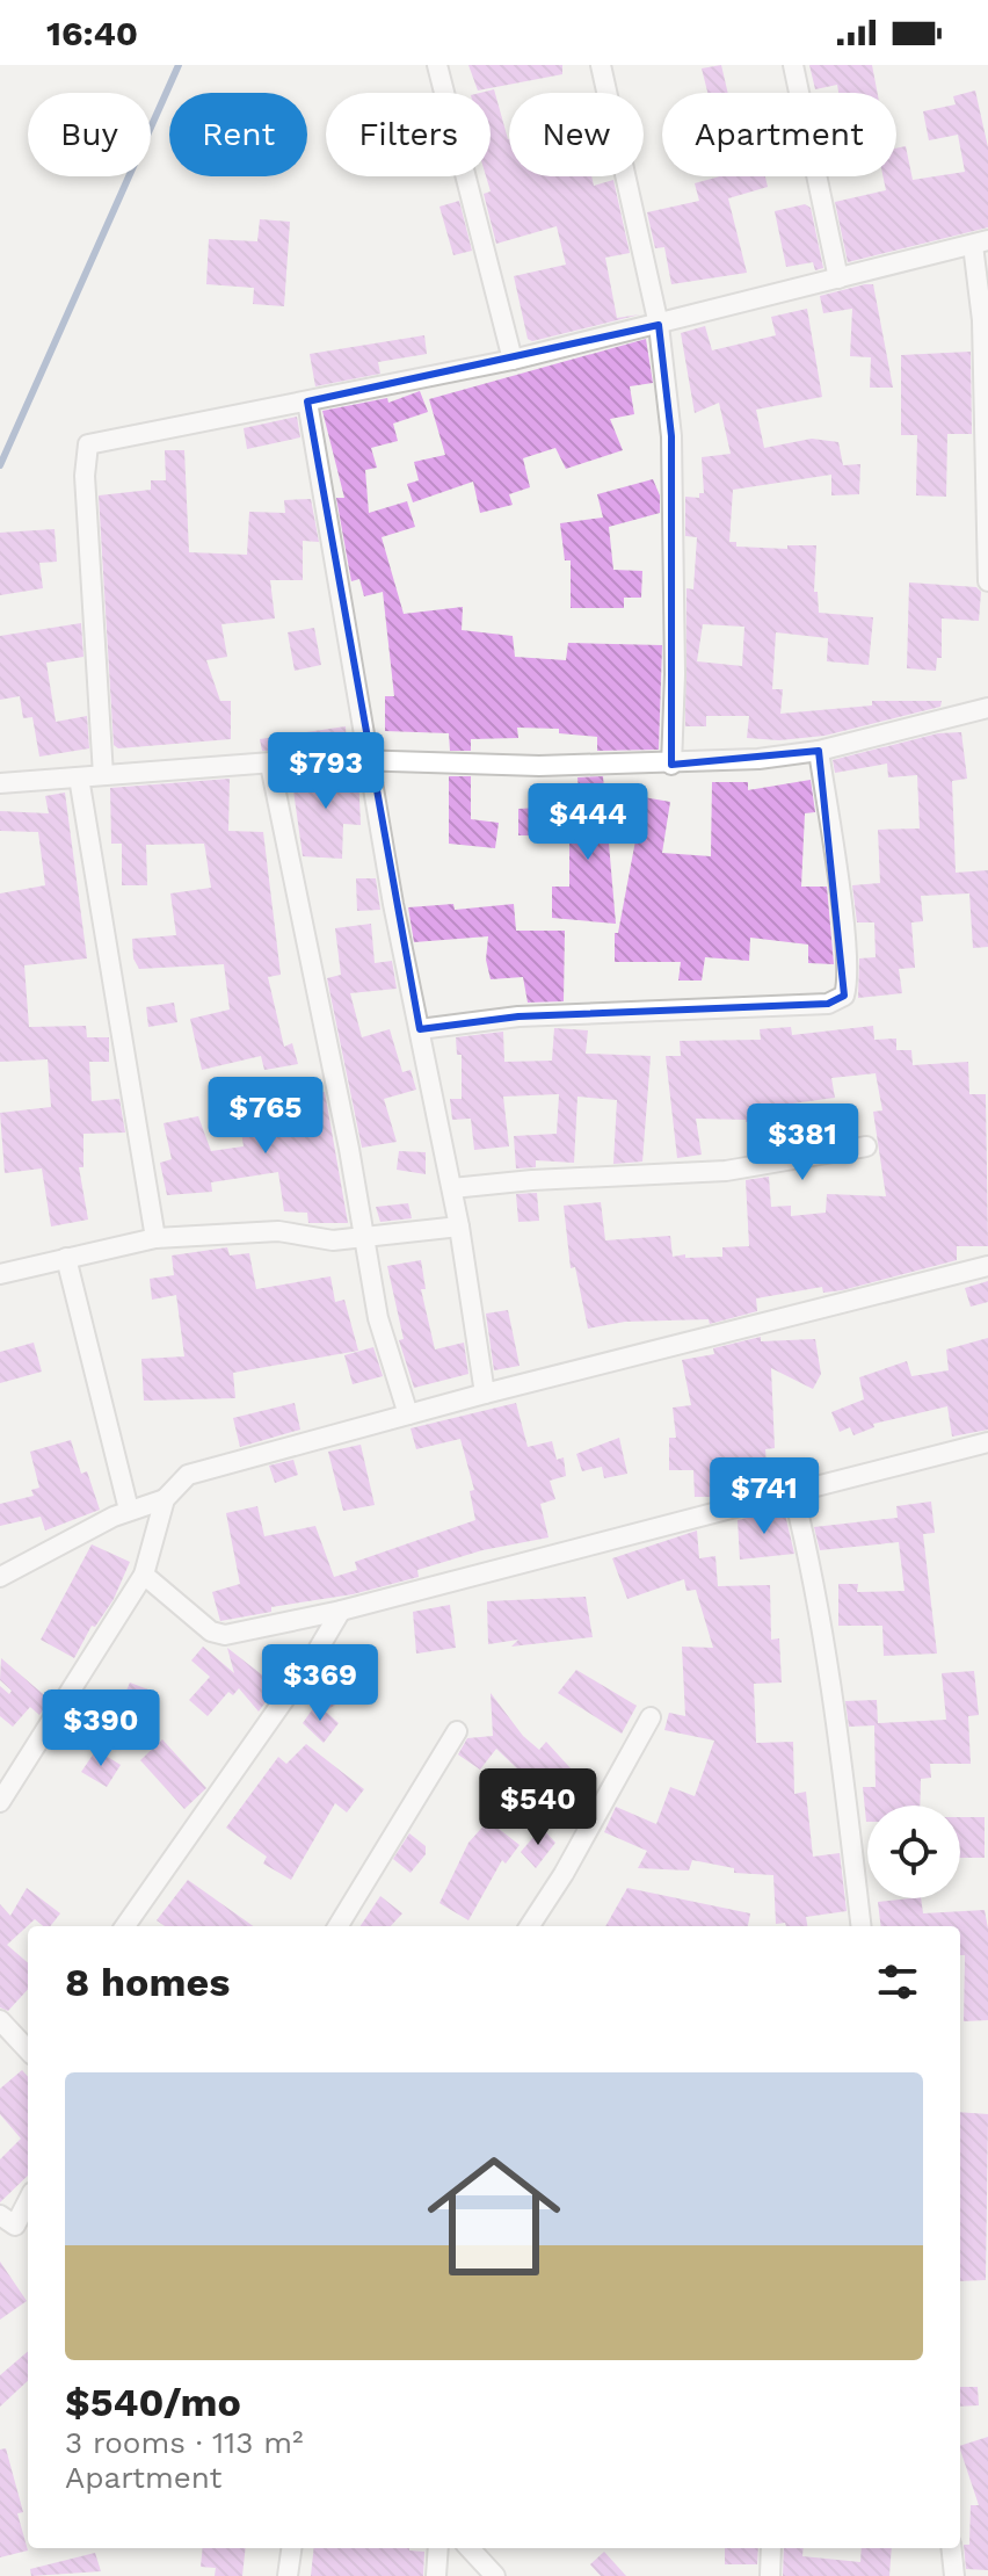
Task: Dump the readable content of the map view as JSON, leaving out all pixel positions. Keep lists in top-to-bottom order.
{
  "page": {
    "status": "16:40",
    "chip": [
      "Buy",
      "Rent",
      "Filters",
      "New",
      "Apartment"
    ],
    "price": [
      "$793",
      "$444",
      "$765",
      "$381",
      "$741",
      "$369",
      "$390",
      "$540"
    ],
    "heading": "8 homes",
    "list": [
      {
        "name": "$540/mo",
        "note": "3 rooms · 113 m² · Apartment"
      }
    ]
  }
}
